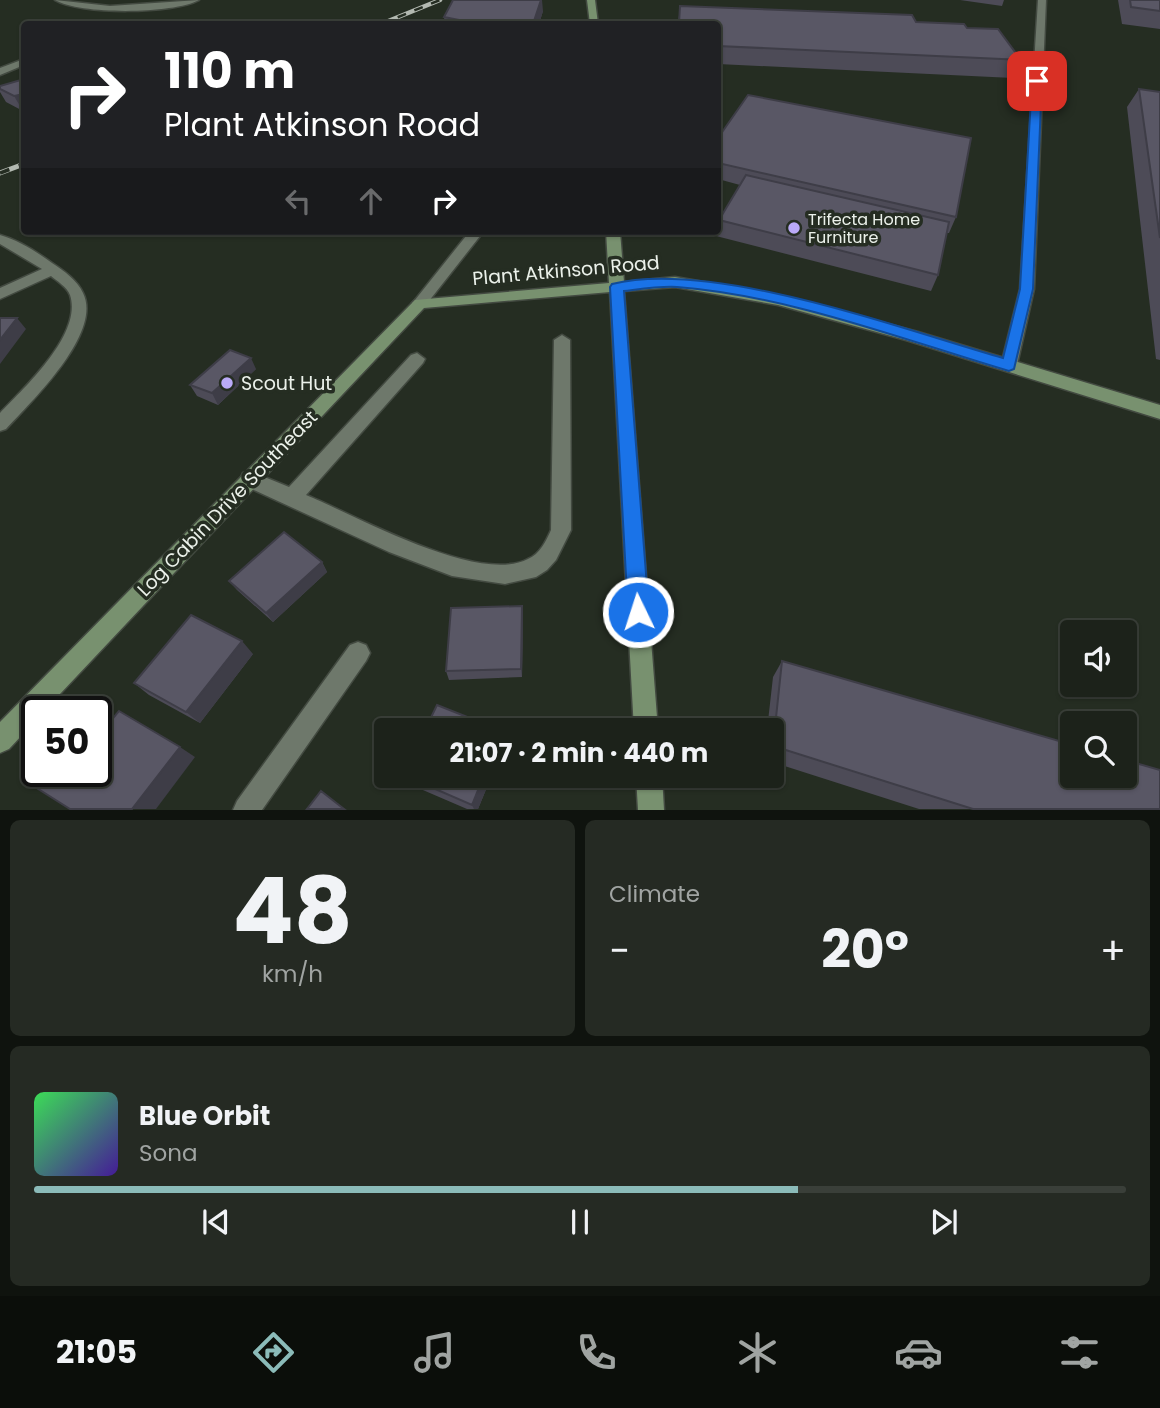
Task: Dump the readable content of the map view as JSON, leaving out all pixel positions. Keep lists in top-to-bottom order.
{
  "streets": {
    "street": ["Plant Atkinson Road", "Log Cabin Drive Southeast"]
  },
  "crossings": [
    ["Plant Atkinson Road", "Log Cabin Drive Southeast"]
  ],
  "places": ["Trifecta Home Furniture", "Scout Hut"],
  "page": {
    "turn": ["110 m", "Plant Atkinson Road"],
    "limit": "50",
    "trip": "21:07 · 2 min · 440 m",
    "tile": [
      ["48", "km/h"],
      "Climate"
    ],
    "heat": ["−", "20°", "+"],
    "song": ["Blue Orbit", "Sona"],
    "tabs": "21:05"
  }
}
